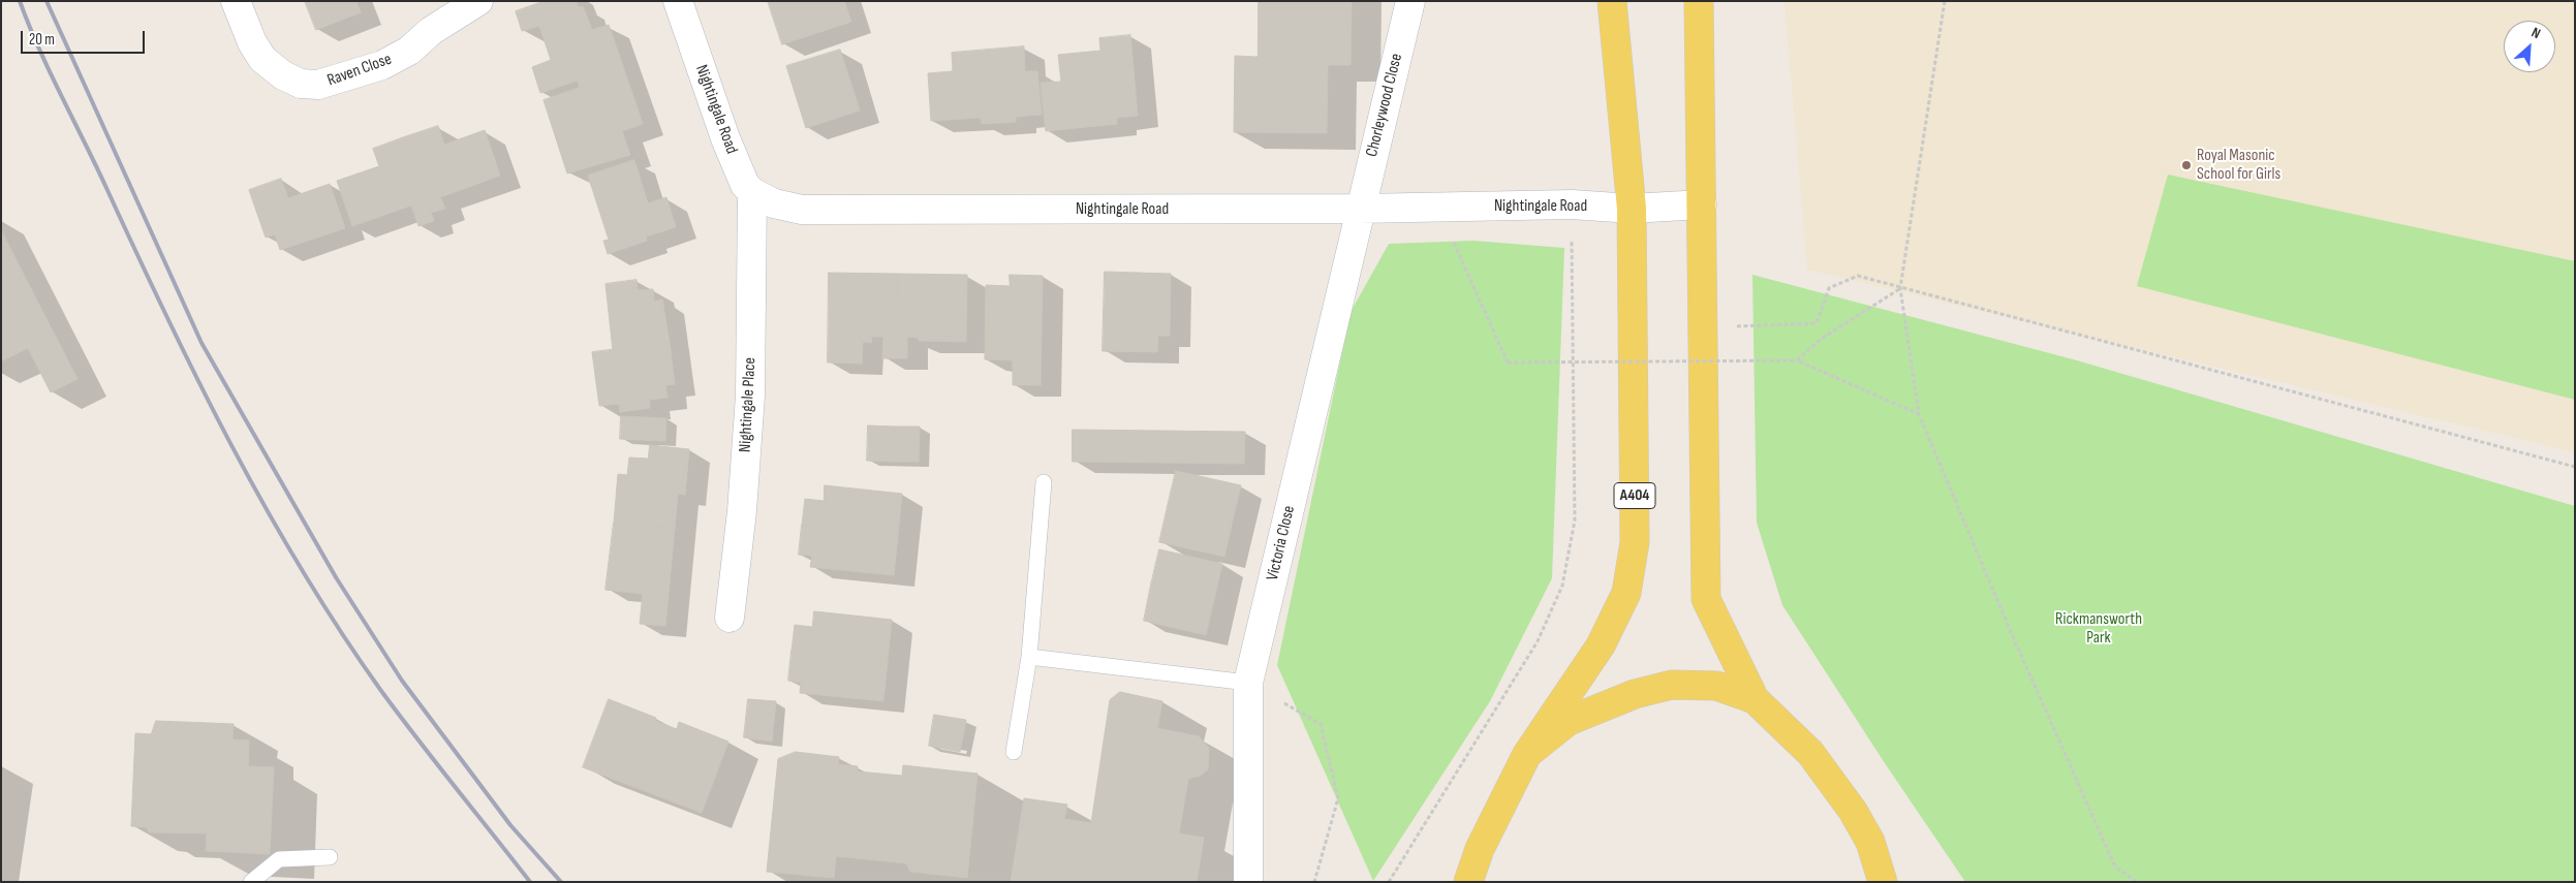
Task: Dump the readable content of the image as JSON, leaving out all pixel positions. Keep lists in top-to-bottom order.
{
  "streets": {
    "main road": ["A404"],
    "street": [
      "Raven Close",
      "Chorleywood Close",
      "Nightingale Road",
      "Nightingale Place",
      "Victoria Close"
    ]
  },
  "crossings": [
    ["Chorleywood Close", "Nightingale Road"],
    ["Chorleywood Close", "Victoria Close"],
    ["Nightingale Road", "Nightingale Place"],
    ["Nightingale Road", "A404"],
    ["Nightingale Road", "Victoria Close"]
  ],
  "parks": ["Rickmansworth Park"],
  "places": ["Royal Masonic School for Girls"],
  "scale_bar": "20 m",
  "north": "top right"
}
